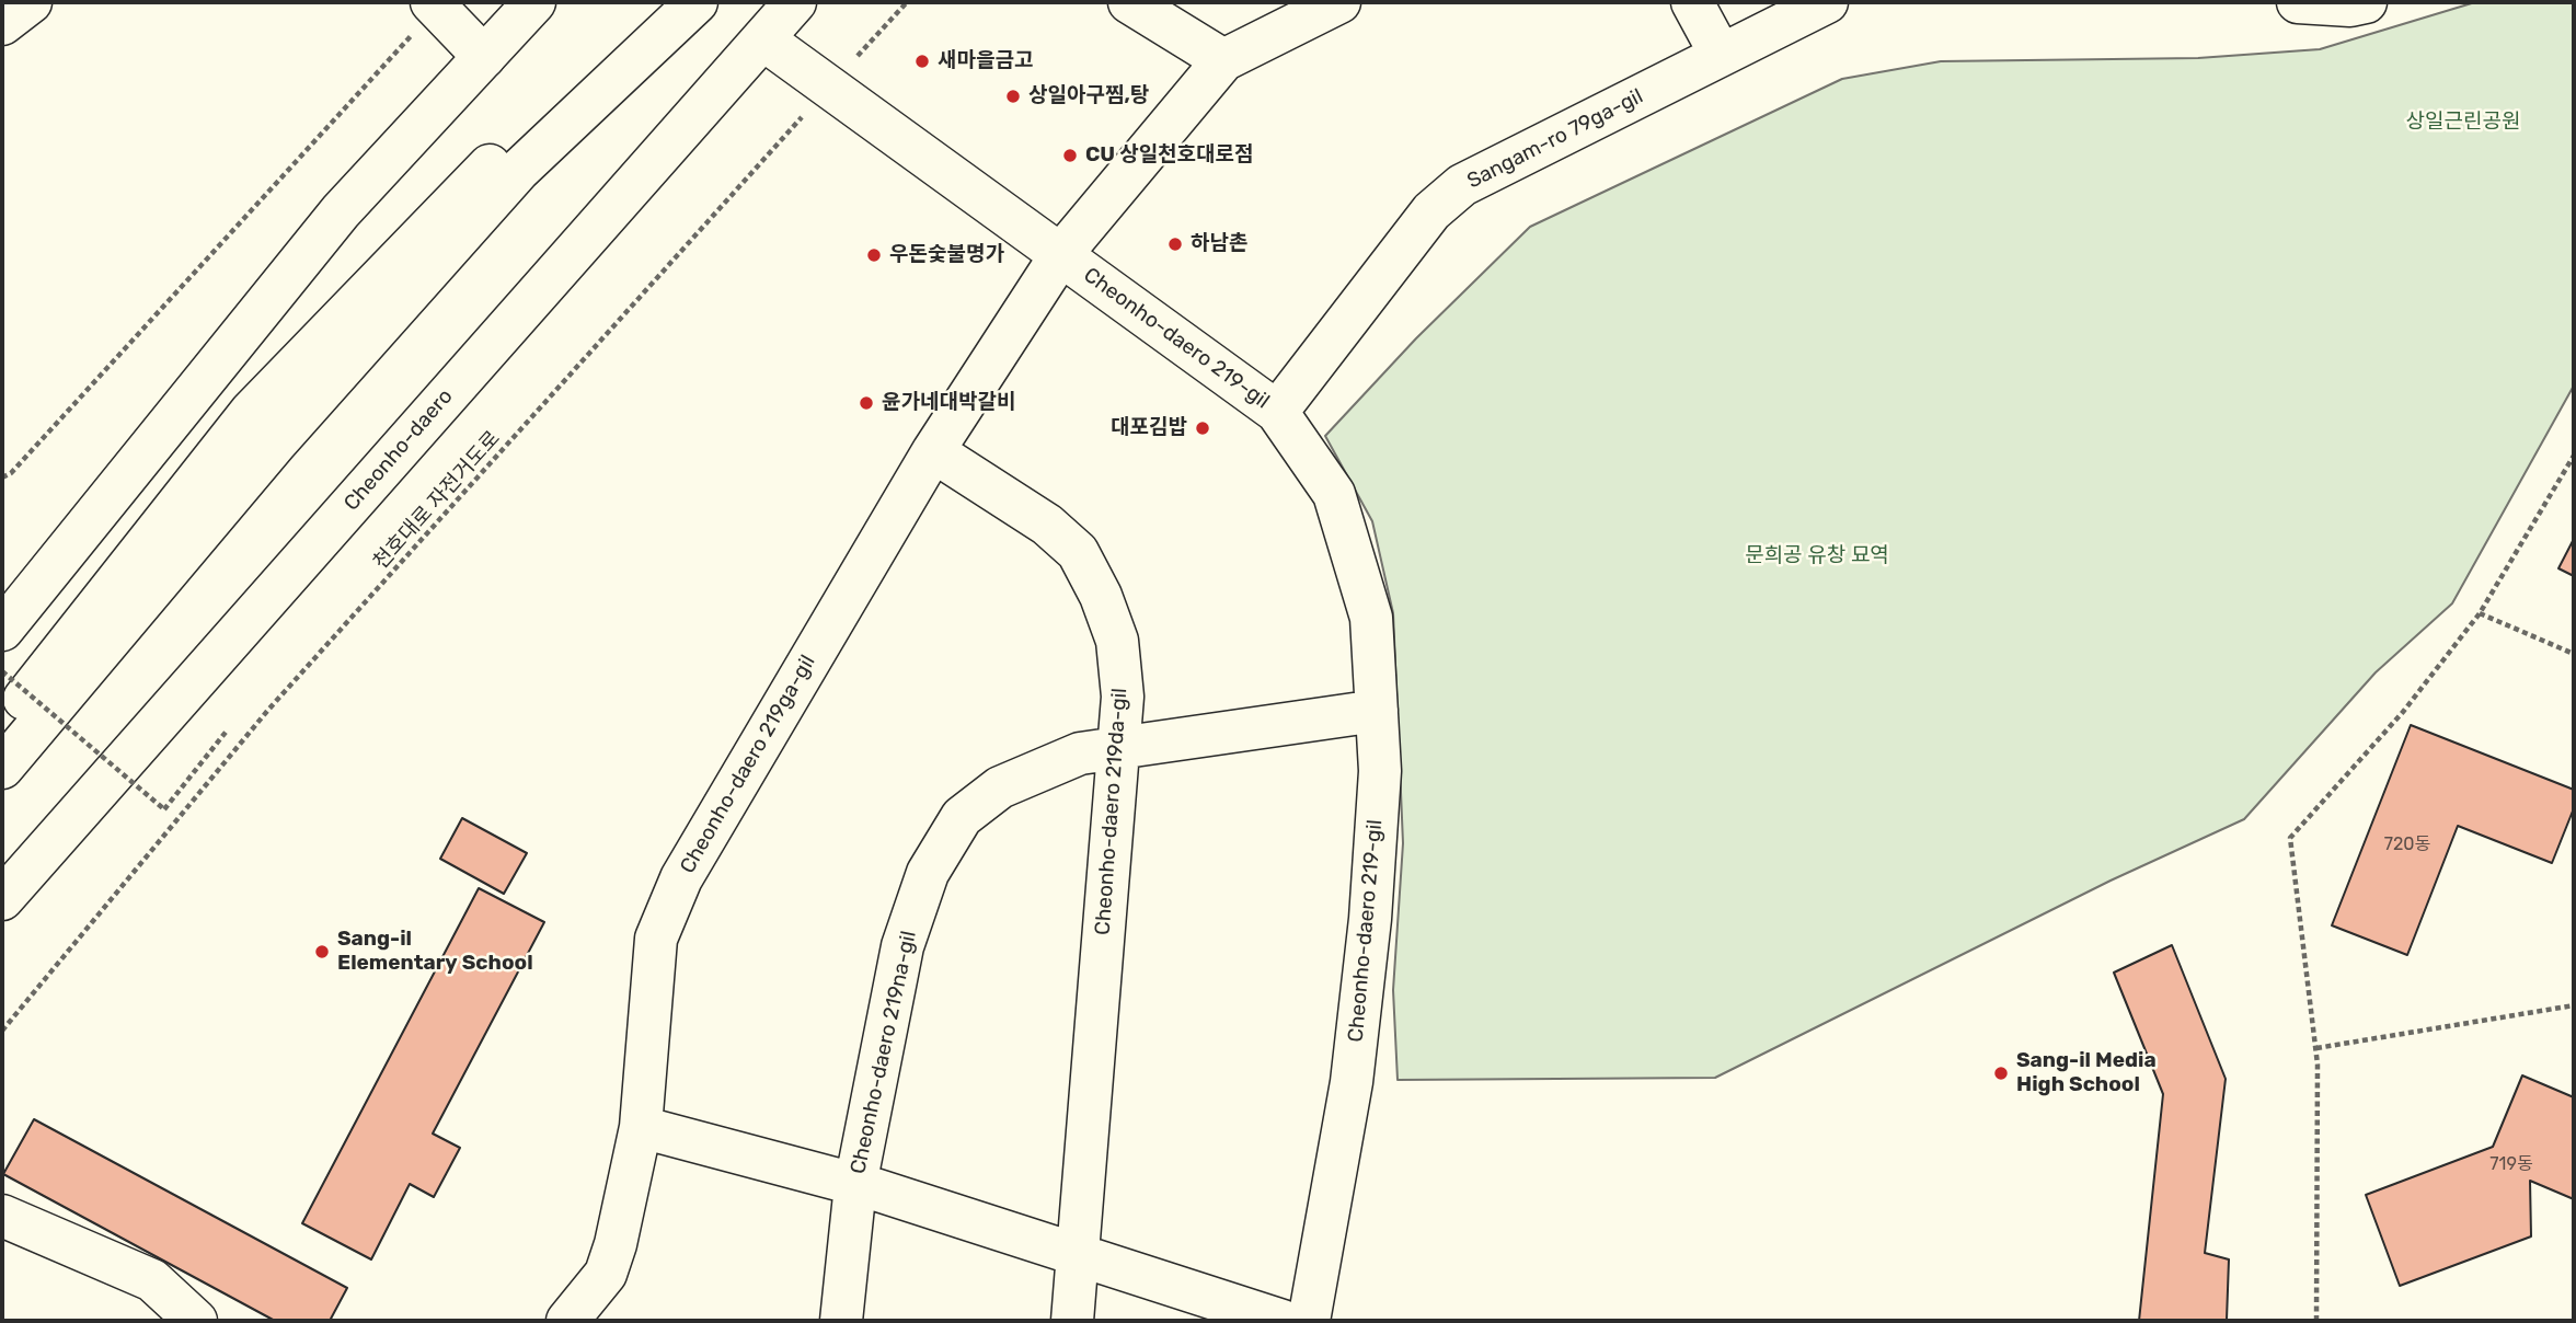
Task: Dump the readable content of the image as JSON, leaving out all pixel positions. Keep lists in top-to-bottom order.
{
  "streets": {
    "street": [
      "Sangam-ro 79ga-gil",
      "Cheonho-daero 219-gil",
      "Cheonho-daero",
      "Cheonho-daero 219ga-gil",
      "Cheonho-daero 219da-gil",
      "Cheonho-daero 219na-gil"
    ],
    "path": ["천호대로 자전거도로"]
  },
  "crossings": [
    ["Sangam-ro 79ga-gil", "Cheonho-daero 219-gil"],
    ["Cheonho-daero 219-gil", "Cheonho-daero"],
    ["Cheonho-daero 219-gil", "천호대로 자전거도로"],
    ["Cheonho-daero 219-gil", "Cheonho-daero 219ga-gil"],
    ["Cheonho-daero 219-gil", "Cheonho-daero 219na-gil"],
    ["Cheonho-daero 219ga-gil", "Cheonho-daero 219da-gil"],
    ["Cheonho-daero 219da-gil", "Cheonho-daero 219na-gil"]
  ],
  "parks": ["상일근린공원", "문희공 유창 묘역"],
  "places": [
    "새마을금고",
    "상일아구찜,탕",
    "CU 상일천호대로점",
    "하남촌",
    "우돈숯불명가",
    "윤가네대박갈비",
    "대포김밥",
    "Sang-il Elementary School",
    "Sang-il Media High School"
  ],
  "house_numbers": ["720동", "719동"]
}
